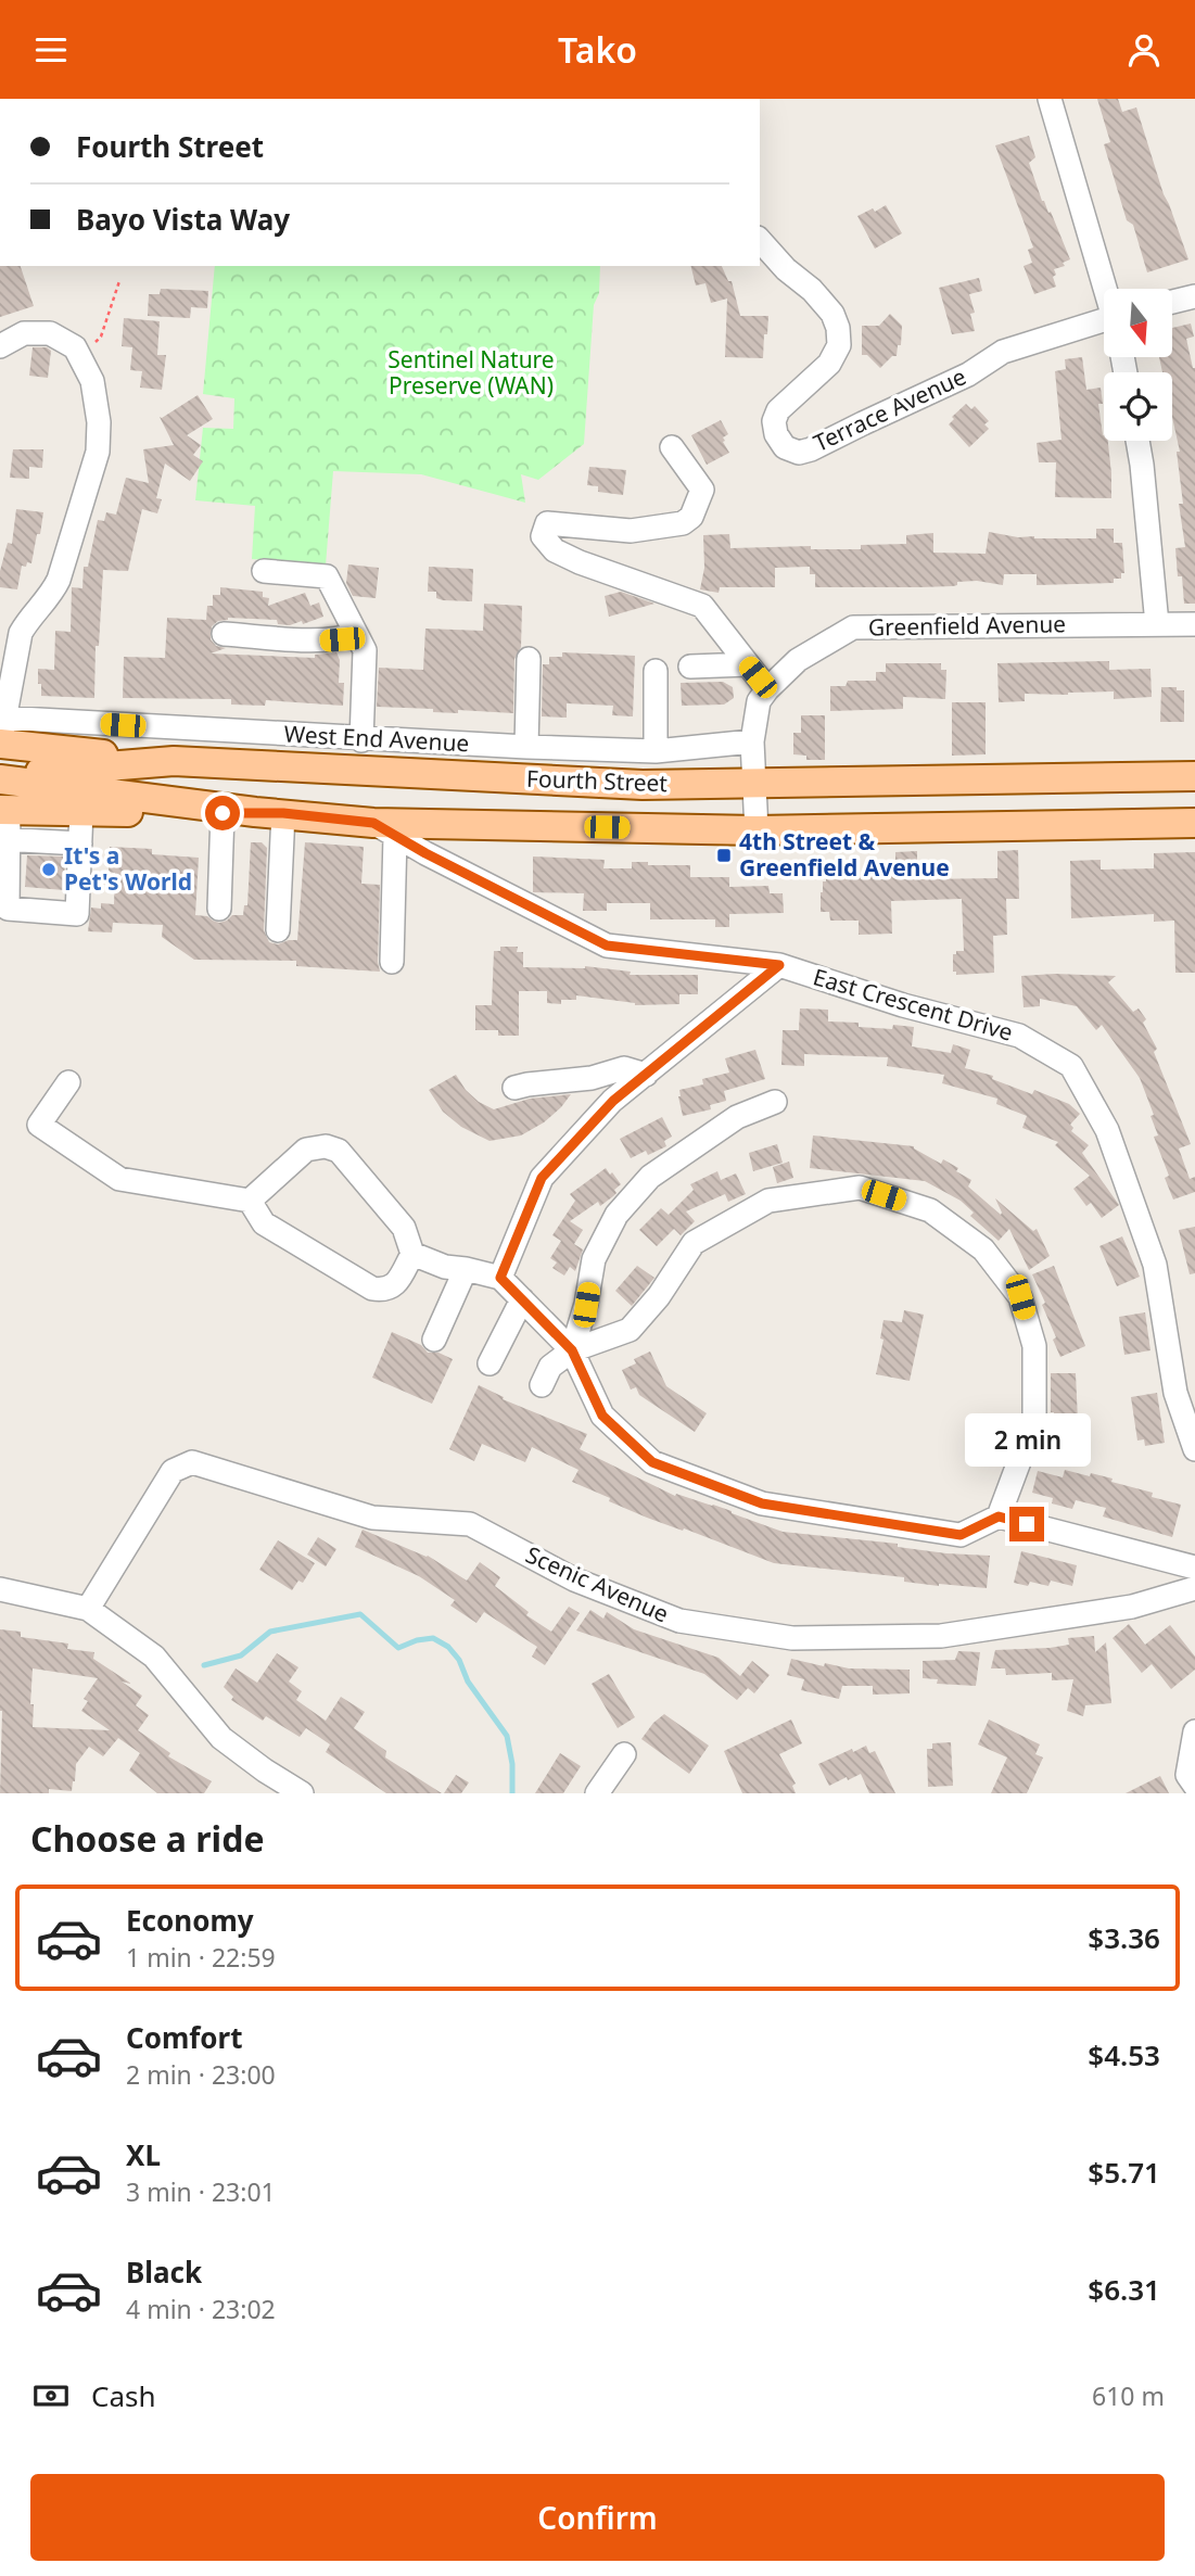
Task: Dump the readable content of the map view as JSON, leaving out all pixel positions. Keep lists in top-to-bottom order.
{
  "streets": {
    "main road": ["Fourth Street"],
    "street": [
      "Terrace Avenue",
      "Greenfield Avenue",
      "West End Avenue",
      "East Crescent Drive",
      "Scenic Avenue"
    ]
  },
  "crossings": [
    ["Greenfield Avenue", "West End Avenue"],
    ["Greenfield Avenue", "Fourth Street"],
    ["Fourth Street", "East Crescent Drive"]
  ],
  "parks": ["Sentinel Nature Preserve (WAN)"],
  "places": {
    "transit": ["4th Street & Greenfield Avenue"],
    "other": ["It's a Pet's World"]
  },
  "north": "bottom",
  "page": {
    "header": "Tako",
    "banner": ["Fourth Street", "Bayo Vista Way"],
    "bubble": "2 min",
    "heading": "Choose a ride",
    "list": [
      {
        "name": "Economy",
        "note": "1 min · 22:59",
        "value": "$3.36"
      },
      {
        "name": "Comfort",
        "note": "2 min · 23:00",
        "value": "$4.53"
      },
      {
        "name": "XL",
        "note": "3 min · 23:01",
        "value": "$5.71"
      },
      {
        "name": "Black",
        "note": "4 min · 23:02",
        "value": "$6.31"
      }
    ],
    "pay": ["Cash", "610 m"],
    "buttons": "Confirm"
  }
}
